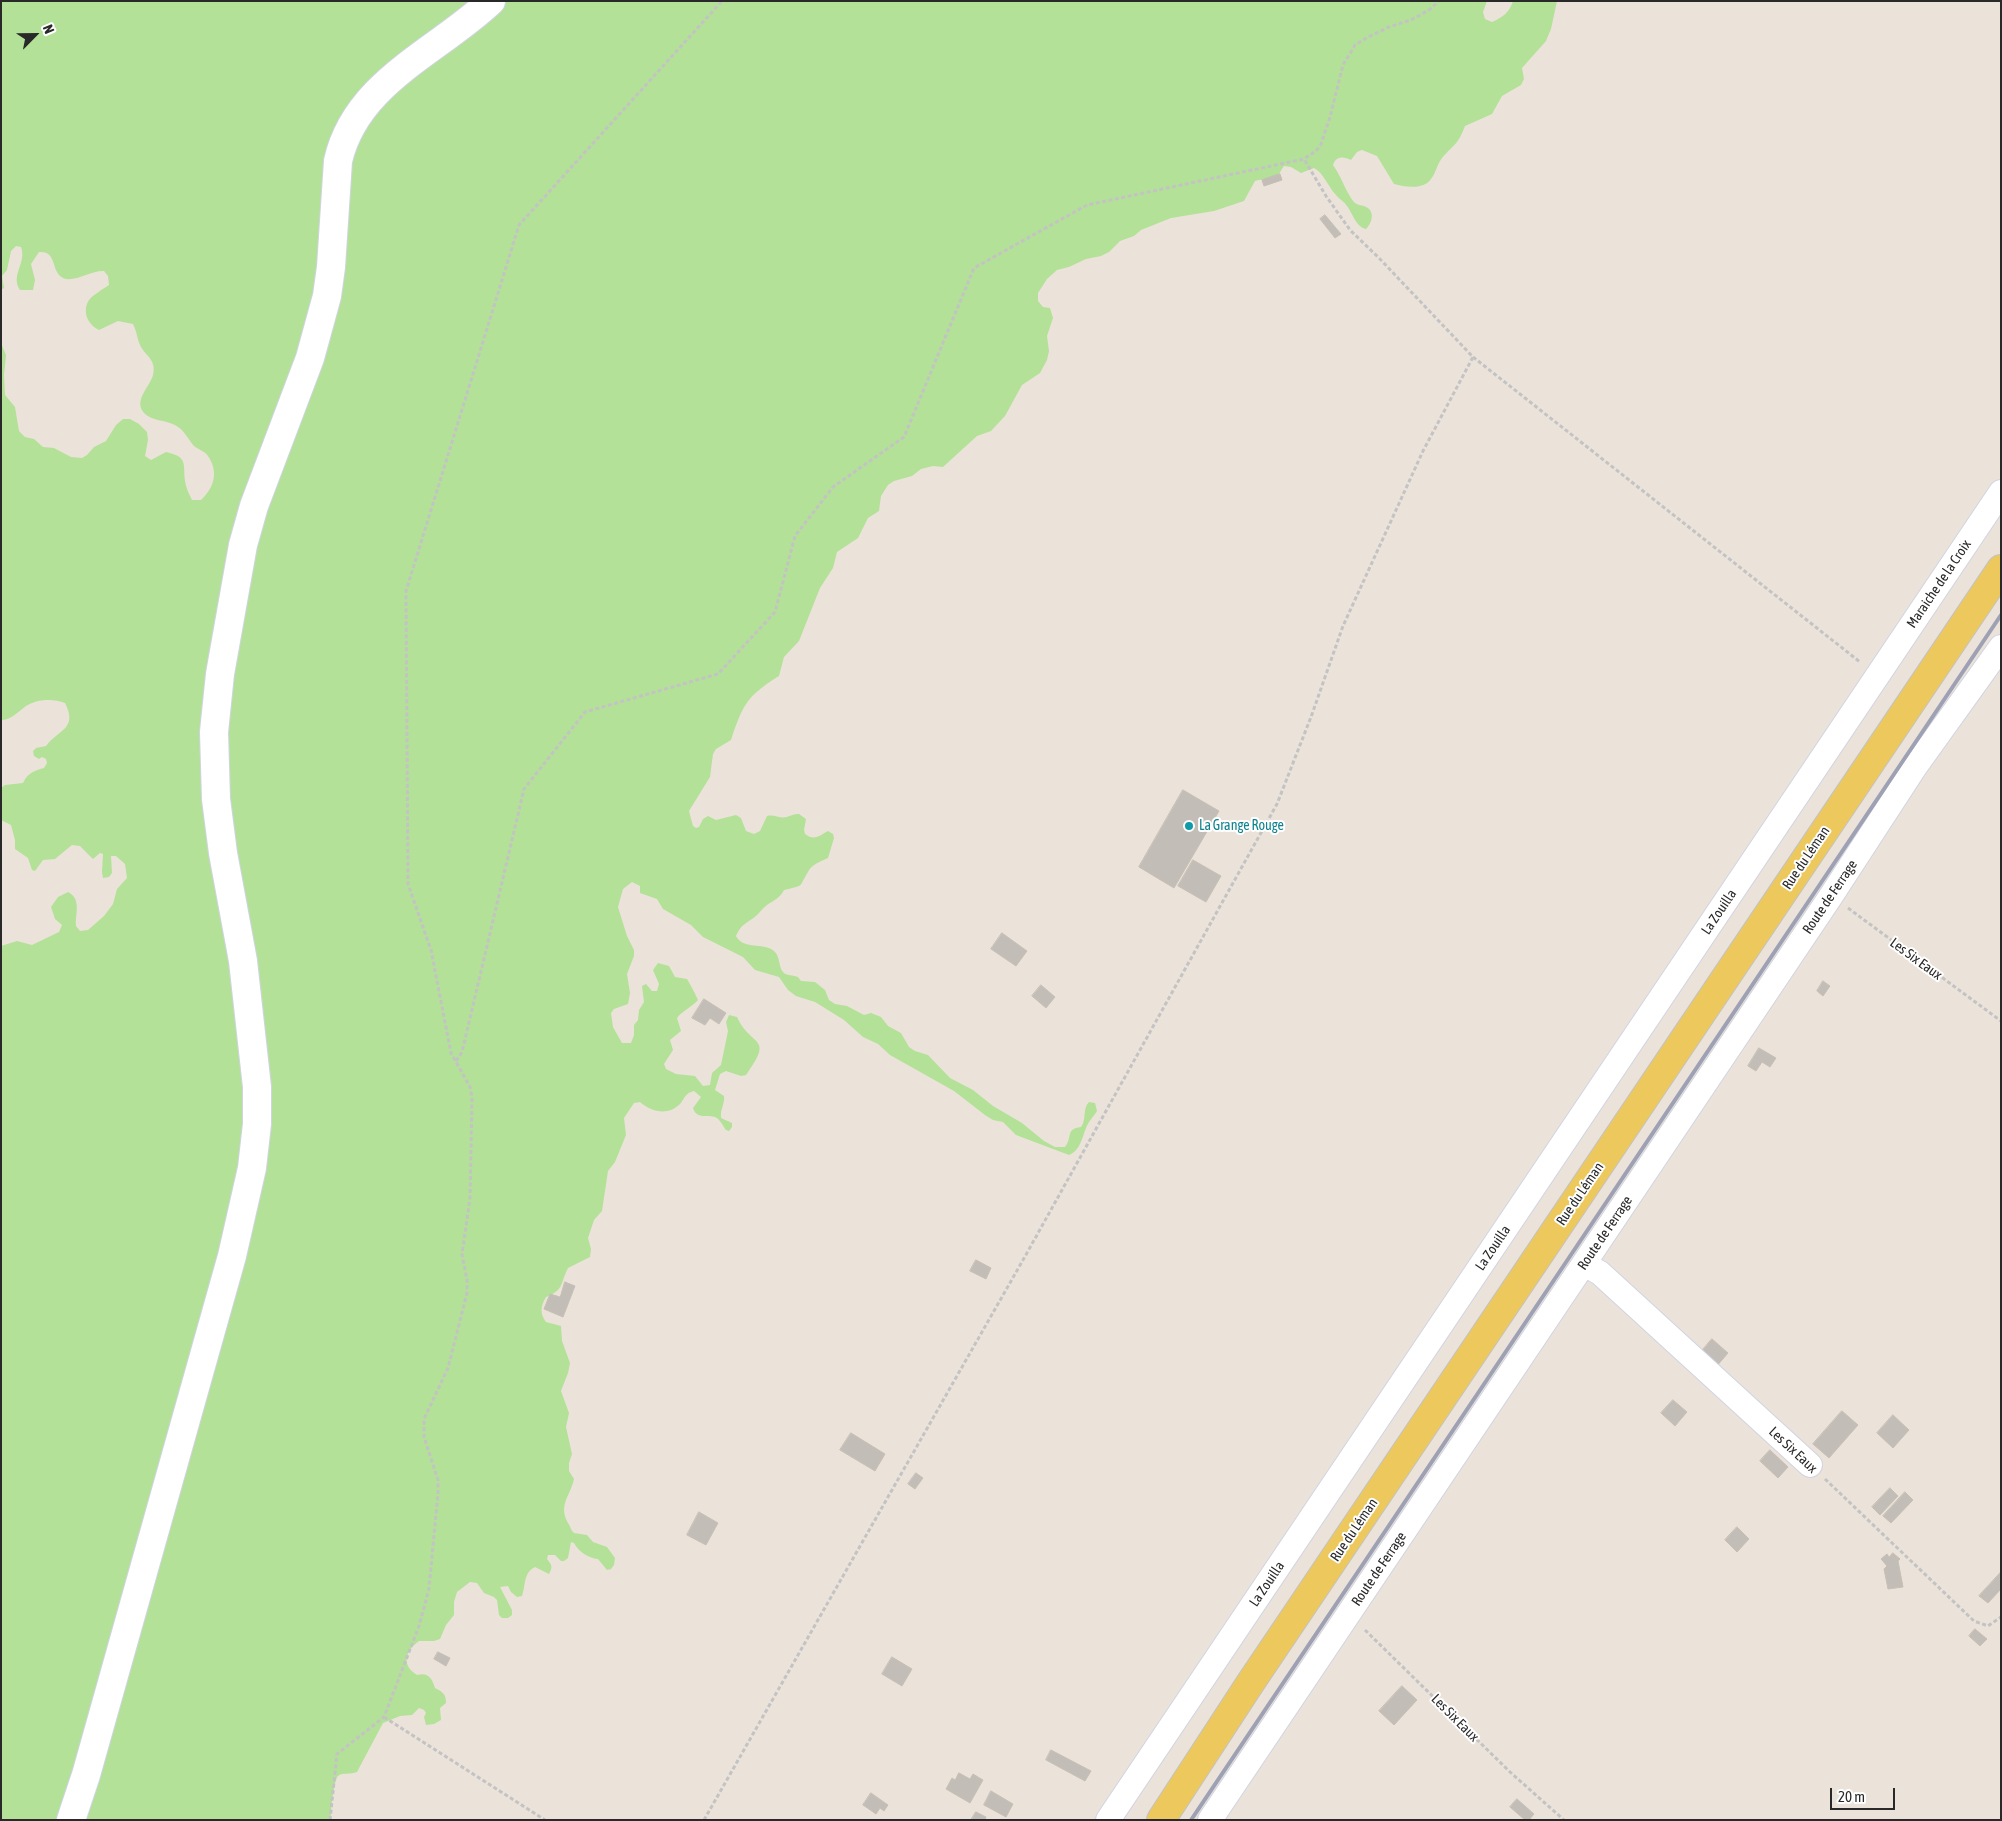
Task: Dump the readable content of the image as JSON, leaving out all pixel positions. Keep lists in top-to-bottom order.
{
  "streets": {
    "main road": ["Rue du Léman"],
    "street": [
      "Maraiche de la Croix",
      "Route de Ferrage",
      "La Zouilla",
      "Les Six Eaux"
    ]
  },
  "crossings": [
    ["Maraiche de la Croix", "La Zouilla"],
    ["Route de Ferrage", "Les Six Eaux"]
  ],
  "places": ["La Grange Rouge"],
  "scale_bar": "20 m",
  "north": "top right"
}
